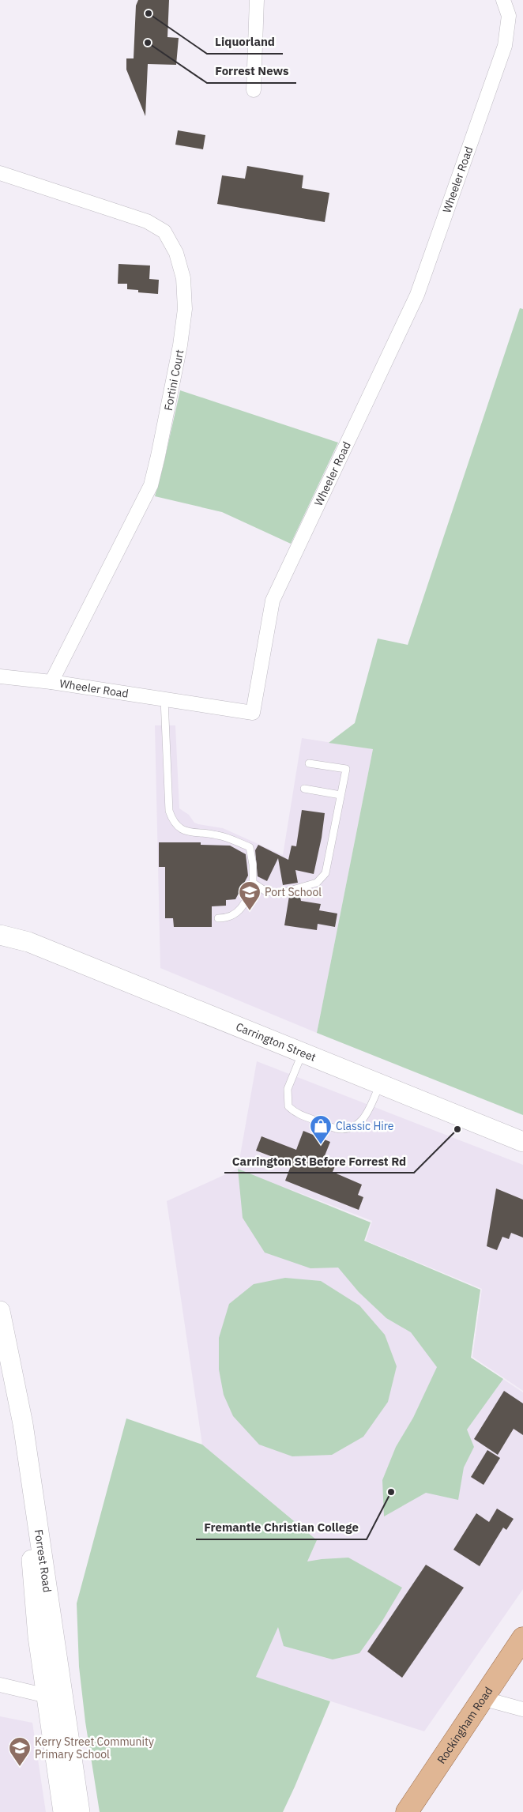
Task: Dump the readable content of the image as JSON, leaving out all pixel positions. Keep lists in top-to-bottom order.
{
  "streets": {
    "main road": ["Carrington Street", "Forrest Road", "Rockingham Road"],
    "street": ["Wheeler Road", "Fortini Court"]
  },
  "crossings": [
    ["Wheeler Road", "Fortini Court"]
  ],
  "places": {
    "other": [
      "Liquorland",
      "Forrest News",
      "Carrington St Before Forrest Rd",
      "Fremantle Christian College"
    ],
    "school or university": ["Port School", "Kerry Street Community Primary School"],
    "shop": ["Classic Hire"]
  }
}
